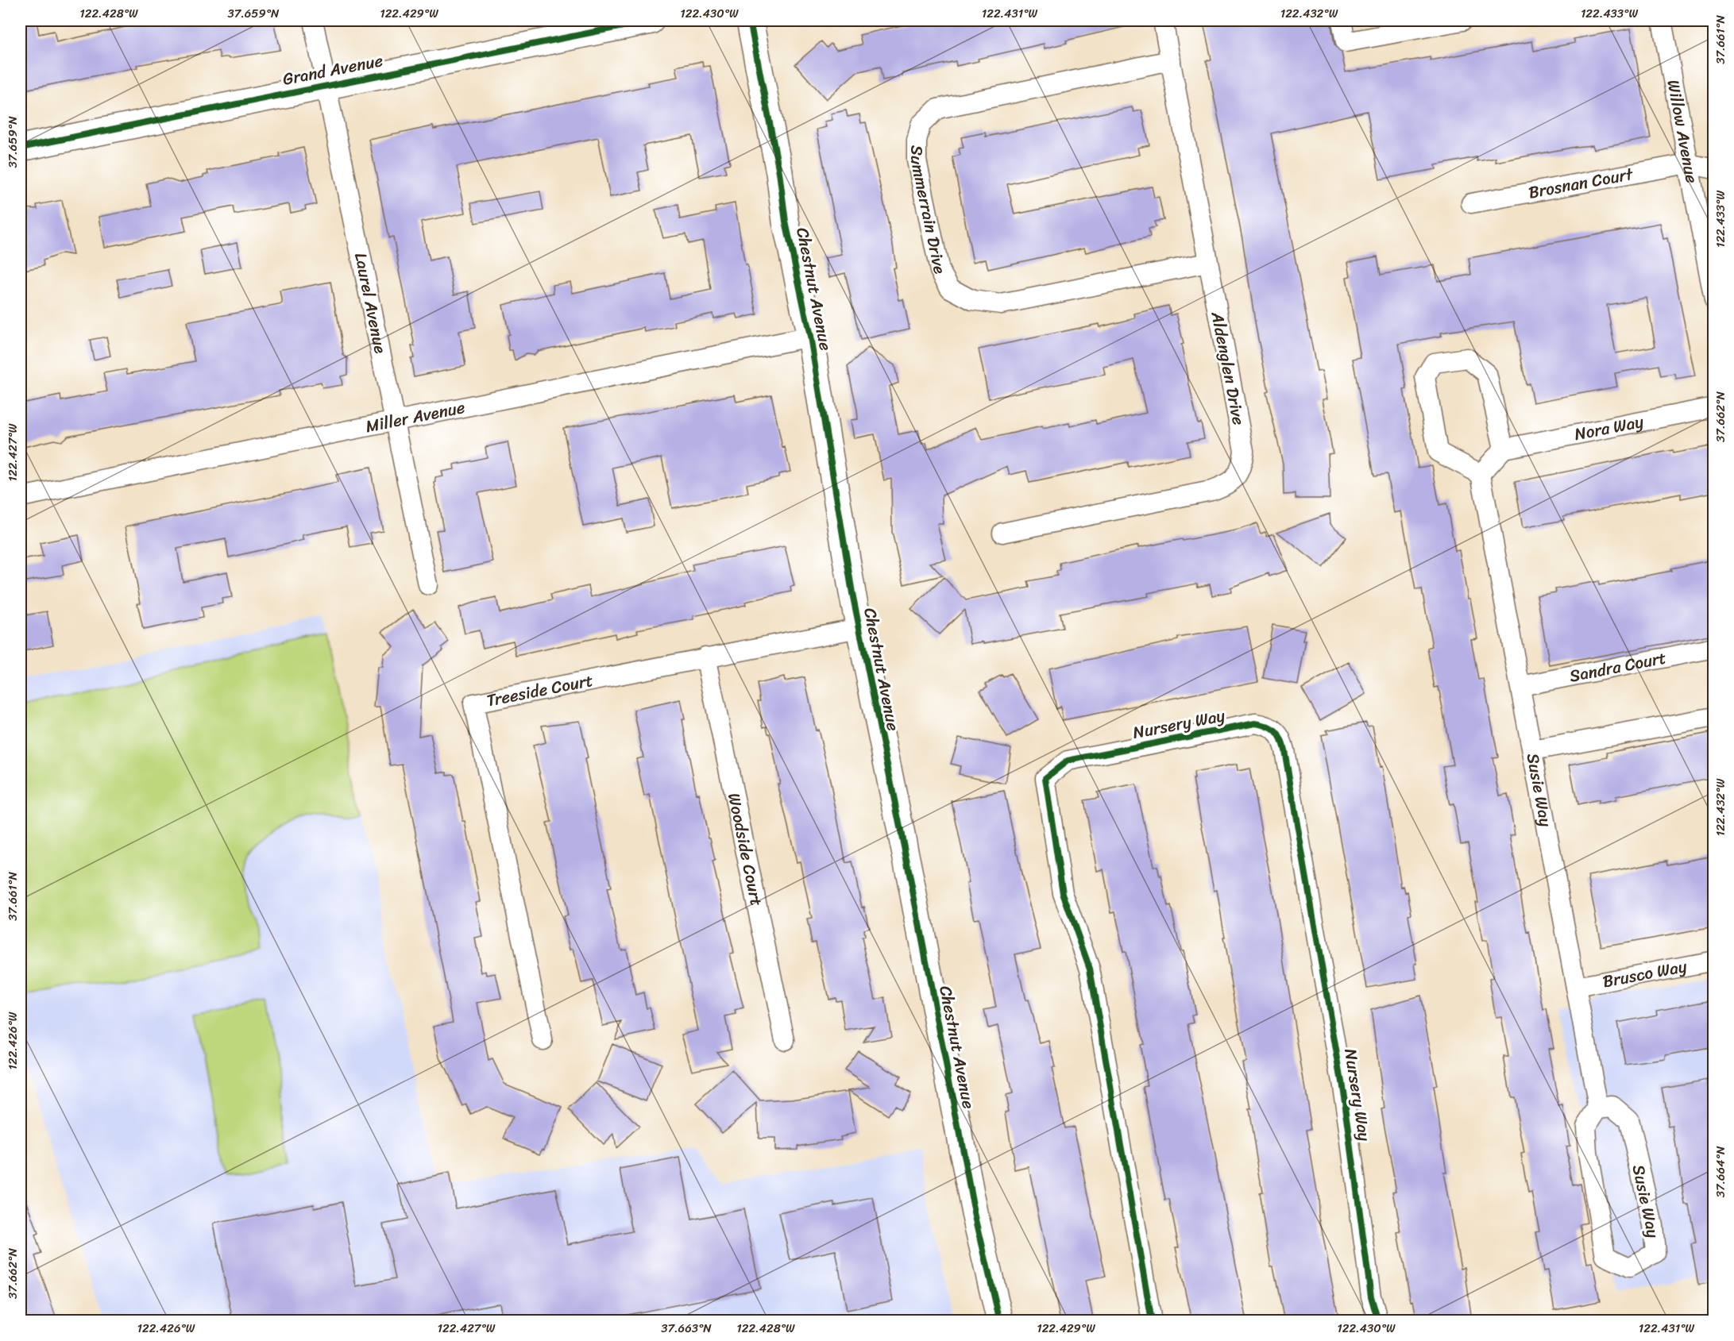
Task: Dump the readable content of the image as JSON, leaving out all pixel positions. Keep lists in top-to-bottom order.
{
  "streets": {
    "main road": ["Grand Avenue", "Chestnut Avenue"],
    "street": [
      "Willow Avenue",
      "Brosnan Court",
      "Summerrain Drive",
      "Laurel Avenue",
      "Aldenglen Drive",
      "Miller Avenue",
      "Nora Way",
      "Sandra Court",
      "Treeside Court",
      "Nursery Way",
      "Susie Way",
      "Woodside Court",
      "Brusco Way"
    ]
  },
  "crossings": [
    ["Grand Avenue", "Laurel Avenue"],
    ["Willow Avenue", "Brosnan Court"],
    ["Summerrain Drive", "Aldenglen Drive"],
    ["Chestnut Avenue", "Miller Avenue"],
    ["Chestnut Avenue", "Treeside Court"],
    ["Laurel Avenue", "Miller Avenue"],
    ["Sandra Court", "Susie Way"],
    ["Treeside Court", "Woodside Court"],
    ["Susie Way", "Brusco Way"]
  ],
  "coordinates": [
    "122.428°W",
    "37.659°N",
    "122.429°W",
    "122.430°W",
    "122.431°W",
    "122.432°W",
    "122.433°W",
    "37.661°N",
    "37.662°N",
    "122.427°W",
    "122.426°W",
    "37.664°N",
    "37.663°N"
  ]
}
